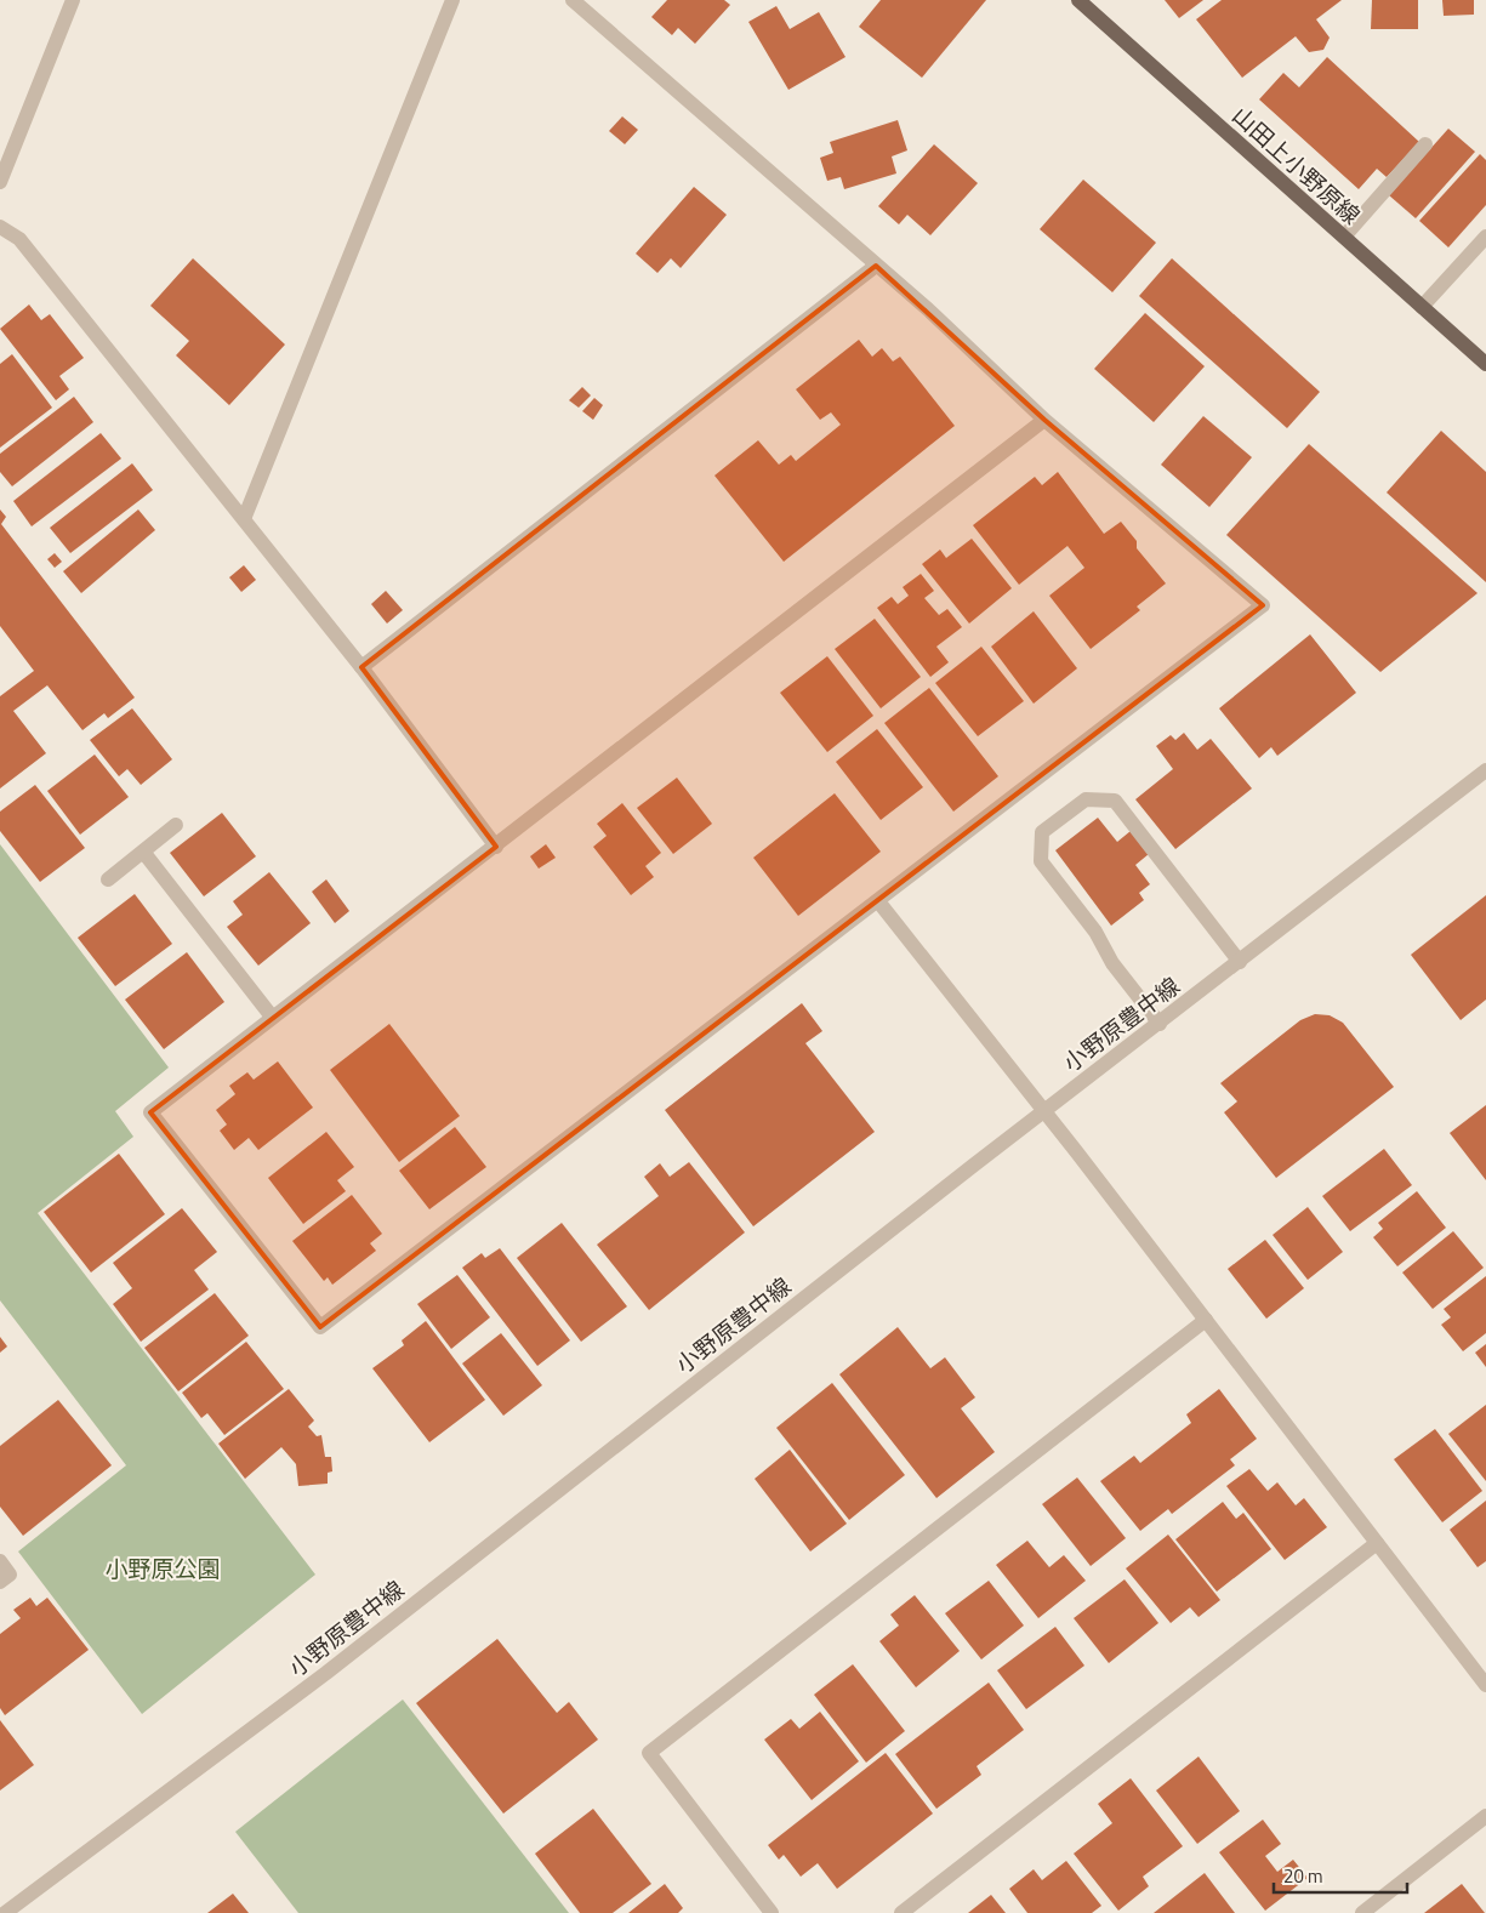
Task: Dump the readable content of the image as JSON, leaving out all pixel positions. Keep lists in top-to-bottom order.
{
  "streets": {
    "main road": ["山田上小野原線"],
    "street": ["小野原豊中線"]
  },
  "parks": ["小野原公園"],
  "scale_bar": "20 m"
}
